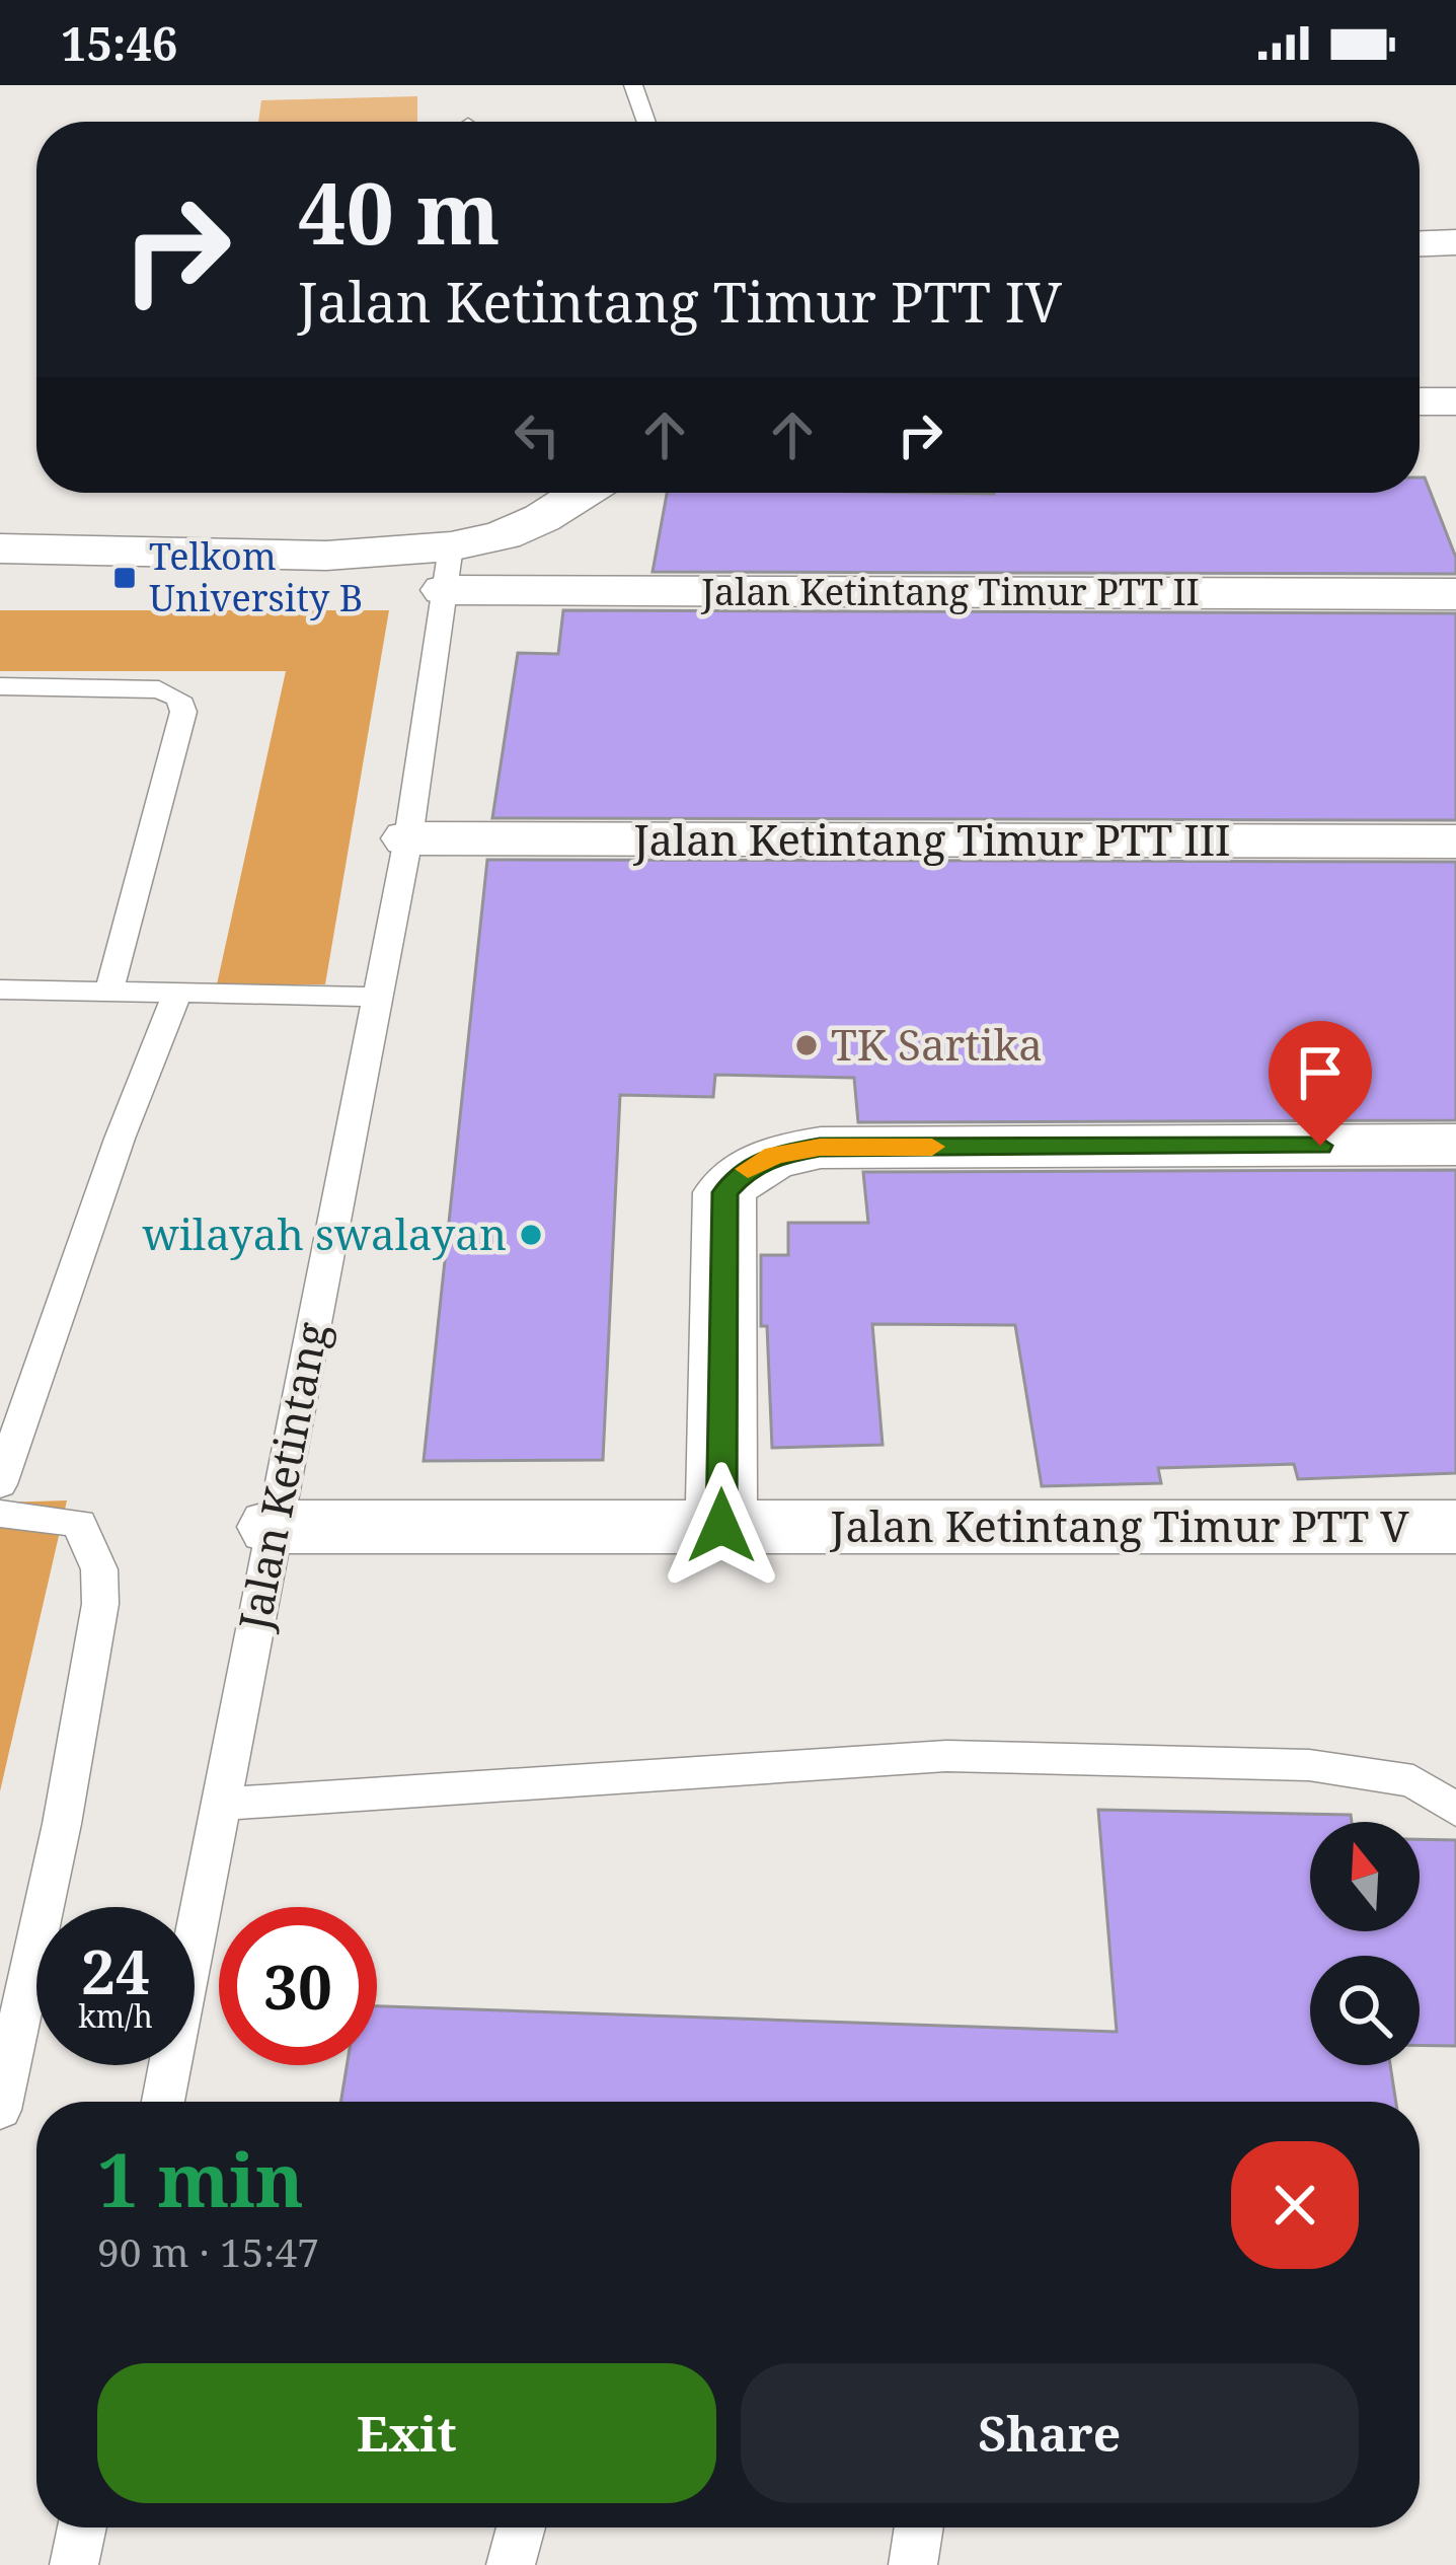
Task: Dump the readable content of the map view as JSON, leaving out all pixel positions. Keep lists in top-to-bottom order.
{
  "streets": {
    "street": ["Jalan Ketintang Timur PTT II", "Jalan Ketintang Timur PTT III", "Jalan Ketintang Timur PTT V"],
    "lane": ["Jalan Ketintang"]
  },
  "crossings": [
    ["Jalan Ketintang Timur PTT II", "Jalan Ketintang"],
    ["Jalan Ketintang Timur PTT III", "Jalan Ketintang"],
    ["Jalan Ketintang", "Jalan Ketintang Timur PTT V"]
  ],
  "places": {
    "transit": ["Telkom University B"],
    "other": ["TK Sartika", "wilayah swalayan"]
  },
  "north": "top",
  "page": {
    "status": "15:46",
    "turn": ["40 m", "Jalan Ketintang Timur PTT IV"],
    "speed": "24 km/h",
    "limit": "30",
    "heading": ["1 min", "90 m · 15:47"],
    "buttons": ["Exit", "Share"]
  }
}
